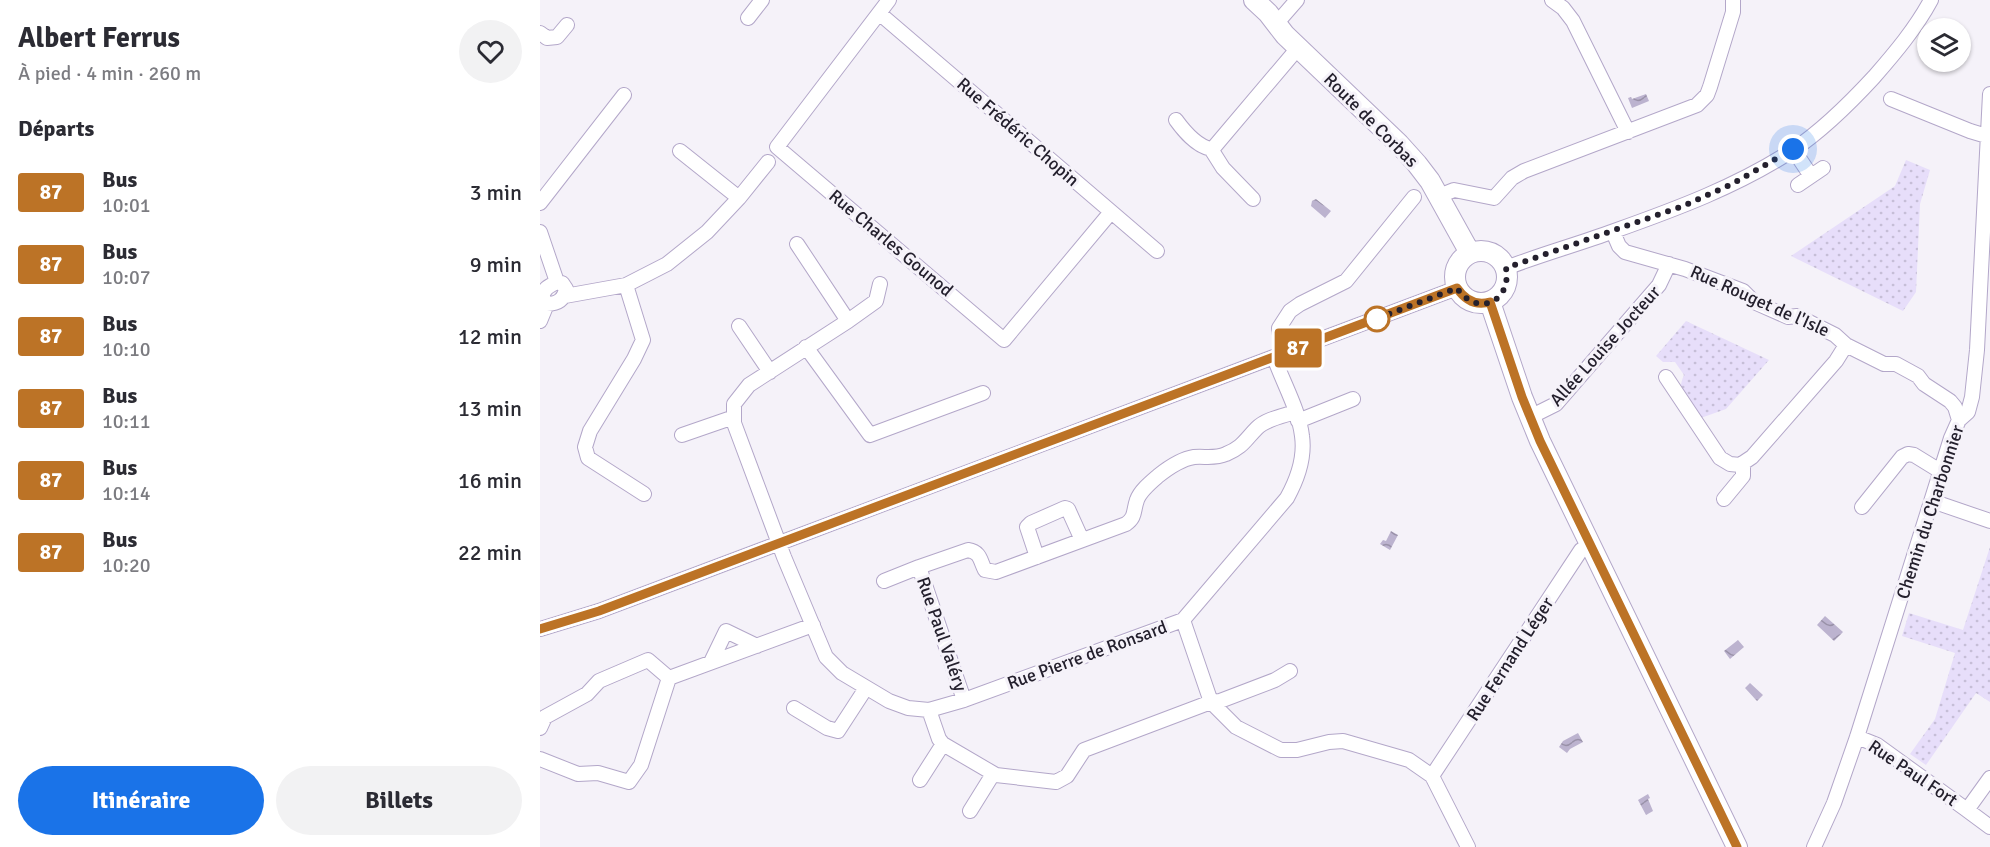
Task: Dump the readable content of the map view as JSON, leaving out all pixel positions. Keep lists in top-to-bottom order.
{
  "streets": {
    "street": [
      "Route de Corbas",
      "Rue Frédéric Chopin",
      "Rue Charles Gounod",
      "Rue Rouget de l'Isle",
      "Allée Louise Jocteur",
      "Chemin du Charbonnier",
      "Rue Paul Valéry",
      "Rue Pierre de Ronsard",
      "Rue Fernand Léger",
      "Rue Paul Fort"
    ]
  },
  "crossings": [
    ["Rue Frédéric Chopin", "Rue Charles Gounod"],
    ["Rue Rouget de l'Isle", "Allée Louise Jocteur"],
    ["Rue Rouget de l'Isle", "Chemin du Charbonnier"],
    ["Chemin du Charbonnier", "Rue Paul Fort"],
    ["Rue Paul Valéry", "Rue Pierre de Ronsard"]
  ],
  "lines": ["bus line 87"],
  "page": {
    "heading": [
      ["Albert Ferrus", "À pied · 4 min · 260 m"],
      "Départs"
    ],
    "on_map": "87",
    "list": [
      {
        "mark": "87",
        "name": "Bus",
        "note": "10:01",
        "value": "3 min"
      },
      {
        "mark": "87",
        "name": "Bus",
        "note": "10:07",
        "value": "9 min"
      },
      {
        "mark": "87",
        "name": "Bus",
        "note": "10:10",
        "value": "12 min"
      },
      {
        "mark": "87",
        "name": "Bus",
        "note": "10:11",
        "value": "13 min"
      },
      {
        "mark": "87",
        "name": "Bus",
        "note": "10:14",
        "value": "16 min"
      },
      {
        "mark": "87",
        "name": "Bus",
        "note": "10:20",
        "value": "22 min"
      }
    ],
    "buttons": ["Itinéraire", "Billets"]
  }
}
